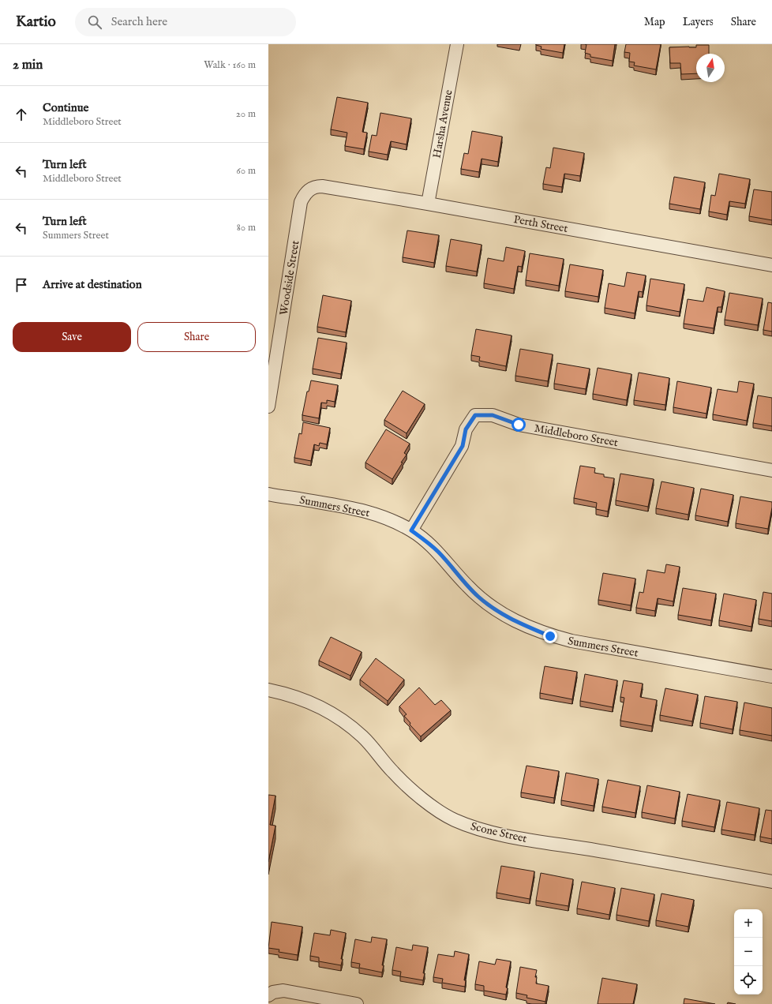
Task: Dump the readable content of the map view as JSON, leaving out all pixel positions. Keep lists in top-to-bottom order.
{
  "streets": {
    "street": [
      "Harsha Avenue",
      "Perth Street",
      "Woodside Street",
      "Middleboro Street",
      "Summers Street",
      "Scone Street"
    ]
  },
  "crossings": [
    ["Harsha Avenue", "Perth Street"],
    ["Perth Street", "Woodside Street"],
    ["Middleboro Street", "Summers Street"]
  ],
  "north": "top",
  "page": {
    "header": "Kartio",
    "search": "Search here",
    "nav": ["Map", "Layers", "Share"],
    "heading": ["2 min", "Walk · 160 m"],
    "list": [
      ["Continue", "Middleboro Street", "20 m"],
      ["Turn left", "Middleboro Street", "60 m"],
      ["Turn left", "Summers Street", "80 m"],
      "Arrive at destination"
    ],
    "buttons": ["Save", "Share"],
    "map_buttons": ["+", "−"]
  }
}
